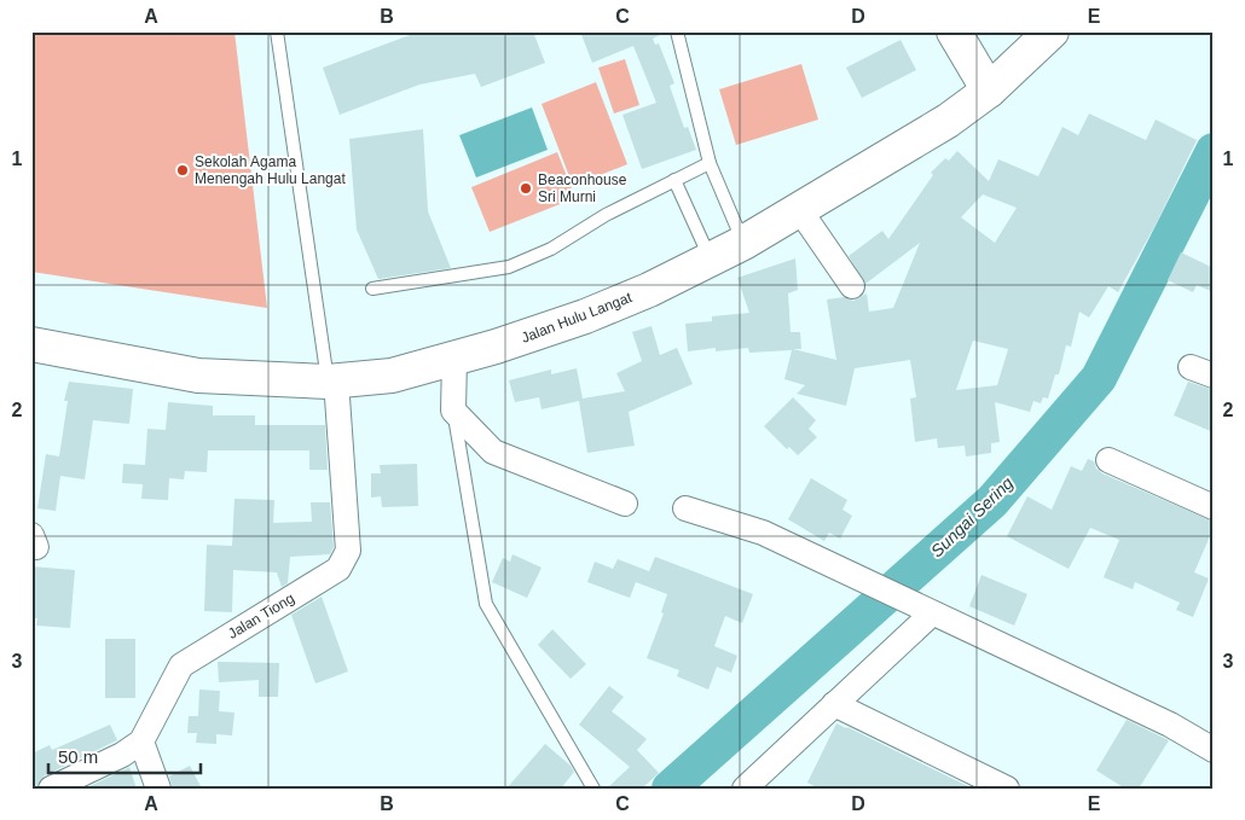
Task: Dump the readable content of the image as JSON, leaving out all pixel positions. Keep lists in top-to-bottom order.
{
  "streets": {
    "main road": ["Jalan Hulu Langat"],
    "street": ["Jalan Tiong"]
  },
  "crossings": [
    ["Jalan Hulu Langat", "Jalan Tiong"]
  ],
  "water": ["Sungai Sering"],
  "places": ["Sekolah Agama Menengah Hulu Langat", "Beaconhouse Sri Murni"],
  "scale_bar": "50 m",
  "grid": {
    "columns": [
      "A",
      "B",
      "C",
      "D",
      "E"
    ],
    "rows": ["1", "2", "3"]
  }
}
